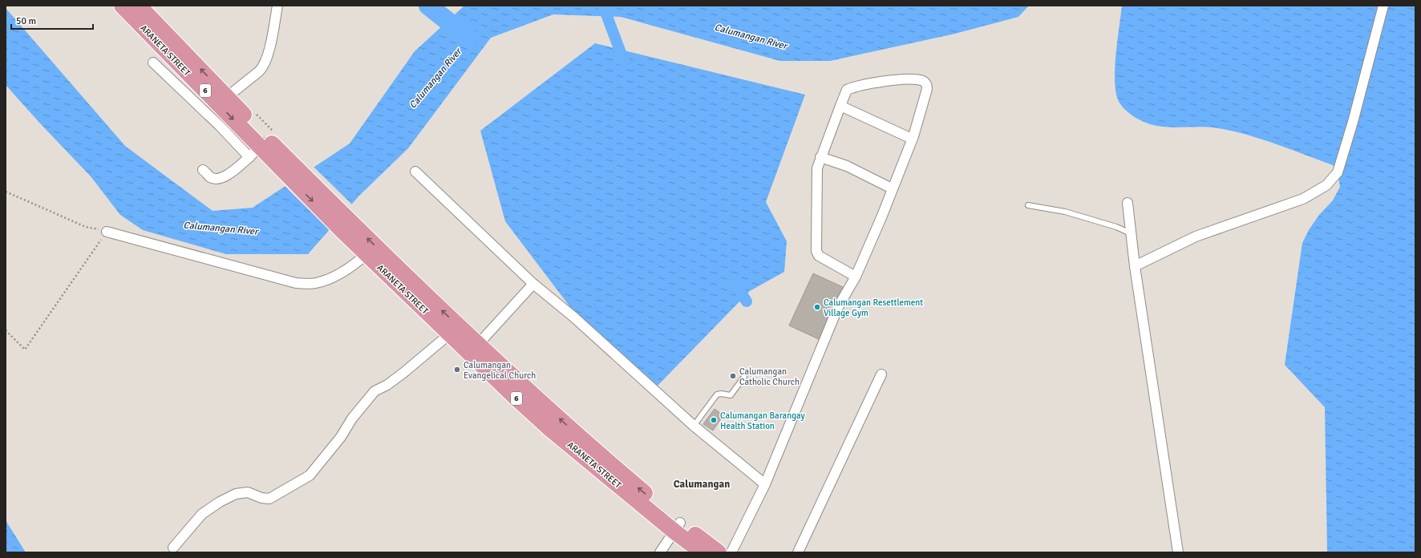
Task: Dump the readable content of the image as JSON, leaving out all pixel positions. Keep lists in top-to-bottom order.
{
  "streets": {
    "highway": ["ARANETA STREET", "6"]
  },
  "districts": ["Calumangan"],
  "water": ["Calumangan River"],
  "places": [
    "Calumangan Resettlement Village Gym",
    "Calumangan Evangelical Church",
    "Calumangan Catholic Church",
    "Calumangan Barangay Health Station"
  ],
  "scale_bar": "50 m"
}
